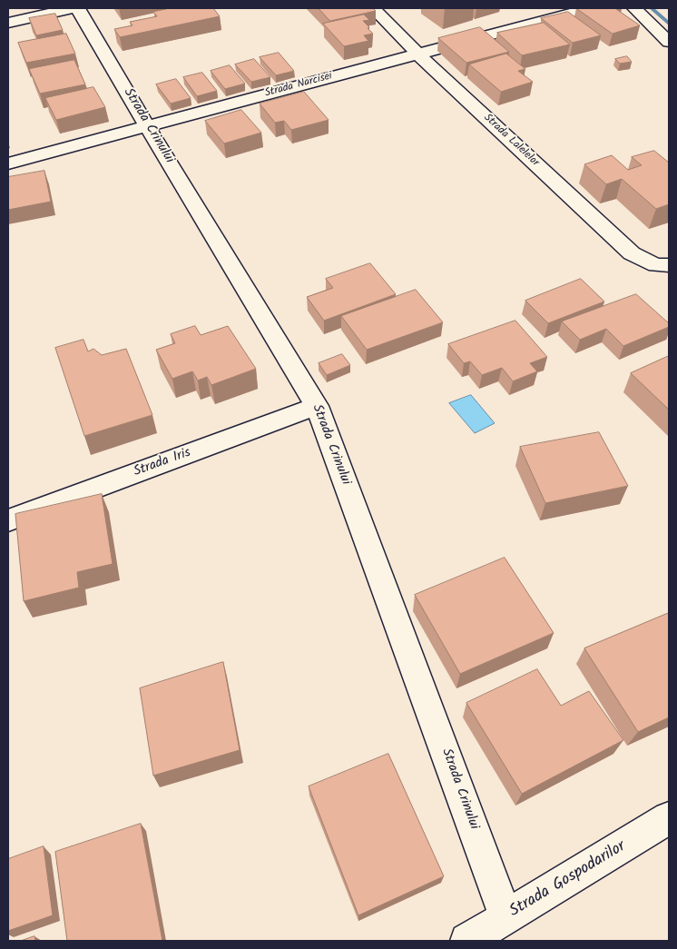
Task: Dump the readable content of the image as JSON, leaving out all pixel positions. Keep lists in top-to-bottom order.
{
  "streets": {
    "street": [
      "Strada Narcisei",
      "Strada Crinului",
      "Strada Lalelelor",
      "Strada Iris",
      "Strada Gospodarilor"
    ]
  },
  "crossings": [
    ["Strada Narcisei", "Strada Crinului"],
    ["Strada Narcisei", "Strada Lalelelor"],
    ["Strada Crinului", "Strada Iris"],
    ["Strada Crinului", "Strada Gospodarilor"]
  ]
}
